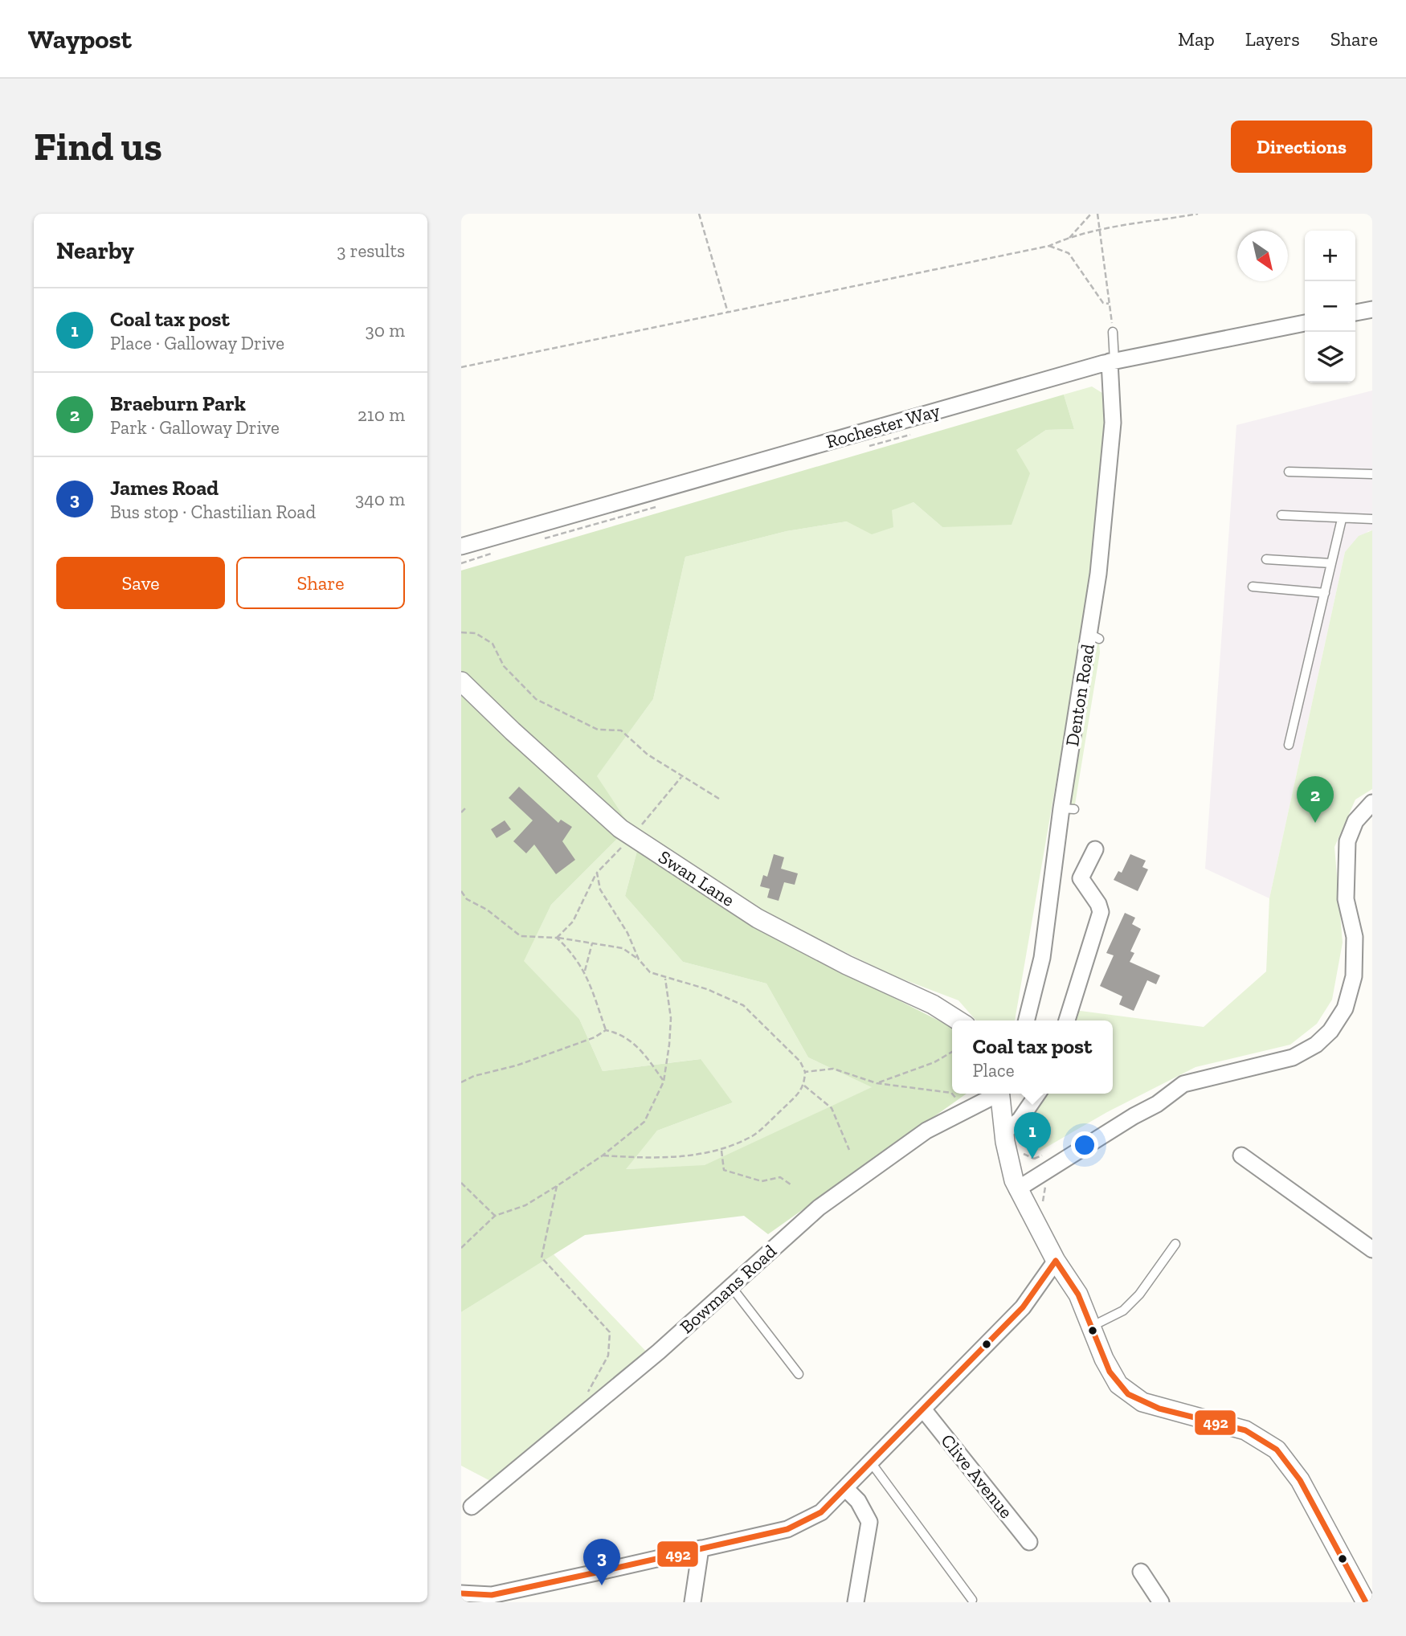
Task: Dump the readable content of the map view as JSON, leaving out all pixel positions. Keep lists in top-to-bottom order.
{
  "streets": {
    "street": [
      "Rochester Way",
      "Denton Road",
      "Swan Lane",
      "Bowmans Road",
      "Clive Avenue"
    ]
  },
  "crossings": [
    ["Rochester Way", "Denton Road"]
  ],
  "lines": ["transit line 492"],
  "north": "bottom right",
  "page": {
    "header": "Waypost",
    "nav": ["Map", "Layers", "Share"],
    "buttons": [
      "Directions",
      ["Save", "Share"]
    ],
    "title": "Find us",
    "heading": ["Nearby", "3 results"],
    "map_buttons": ["+", "−"],
    "list": [
      {
        "mark": "1",
        "name": "Coal tax post",
        "note": "Place · Galloway Drive",
        "value": "30 m"
      },
      {
        "mark": "2",
        "name": "Braeburn Park",
        "note": "Park · Galloway Drive",
        "value": "210 m"
      },
      {
        "mark": "3",
        "name": "James Road",
        "note": "Bus stop · Chastilian Road",
        "value": "340 m"
      }
    ],
    "pins": ["2", "1", "3"],
    "popup": ["Coal tax post", "Place"]
  }
}
